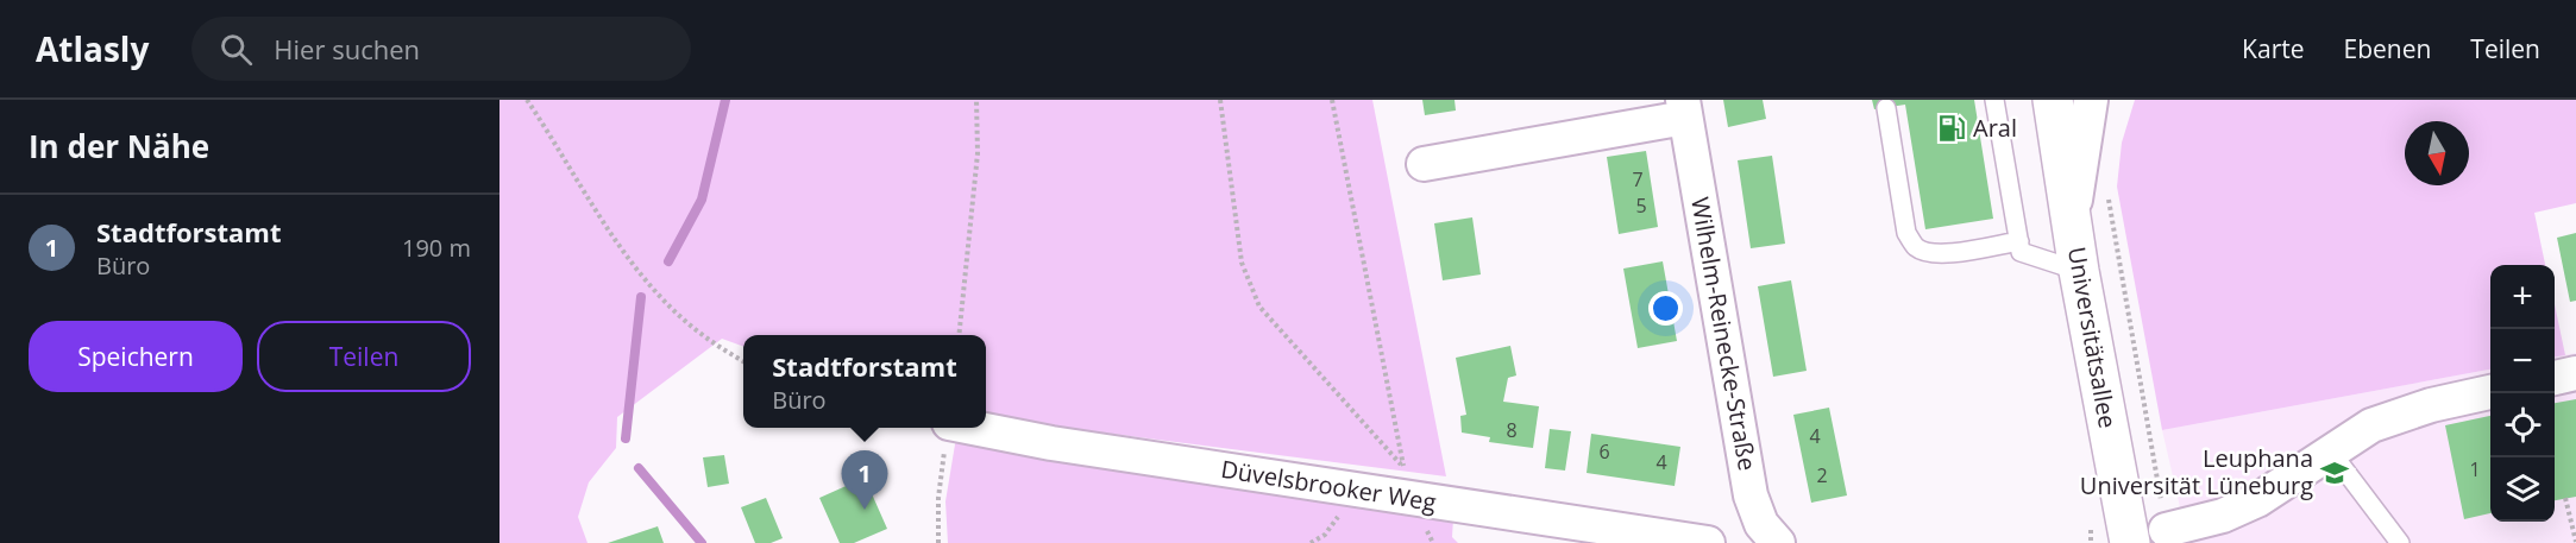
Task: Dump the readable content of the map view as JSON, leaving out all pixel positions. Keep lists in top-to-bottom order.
{
  "streets": {
    "main road": ["Universitätsallee"],
    "street": ["Wilhelm-Reinecke-Straße", "Düvelsbrooker Weg"]
  },
  "places": {
    "fuel station": ["Aral"],
    "school or university": ["Leuphana Universität Lüneburg"]
  },
  "house_numbers": [
    "7",
    "5",
    "8",
    "4",
    "6",
    "4",
    "1",
    "2"
  ],
  "north": "bottom",
  "page": {
    "header": "Atlasly",
    "search": "Hier suchen",
    "nav": ["Karte", "Ebenen", "Teilen"],
    "heading": "In der Nähe",
    "list": [
      {
        "mark": "1",
        "name": "Stadtforstamt",
        "note": "Büro",
        "value": "190 m"
      }
    ],
    "map_buttons": ["+", "−"],
    "buttons": ["Speichern", "Teilen"],
    "popup": ["Stadtforstamt", "Büro"],
    "pins": "1"
  }
}
